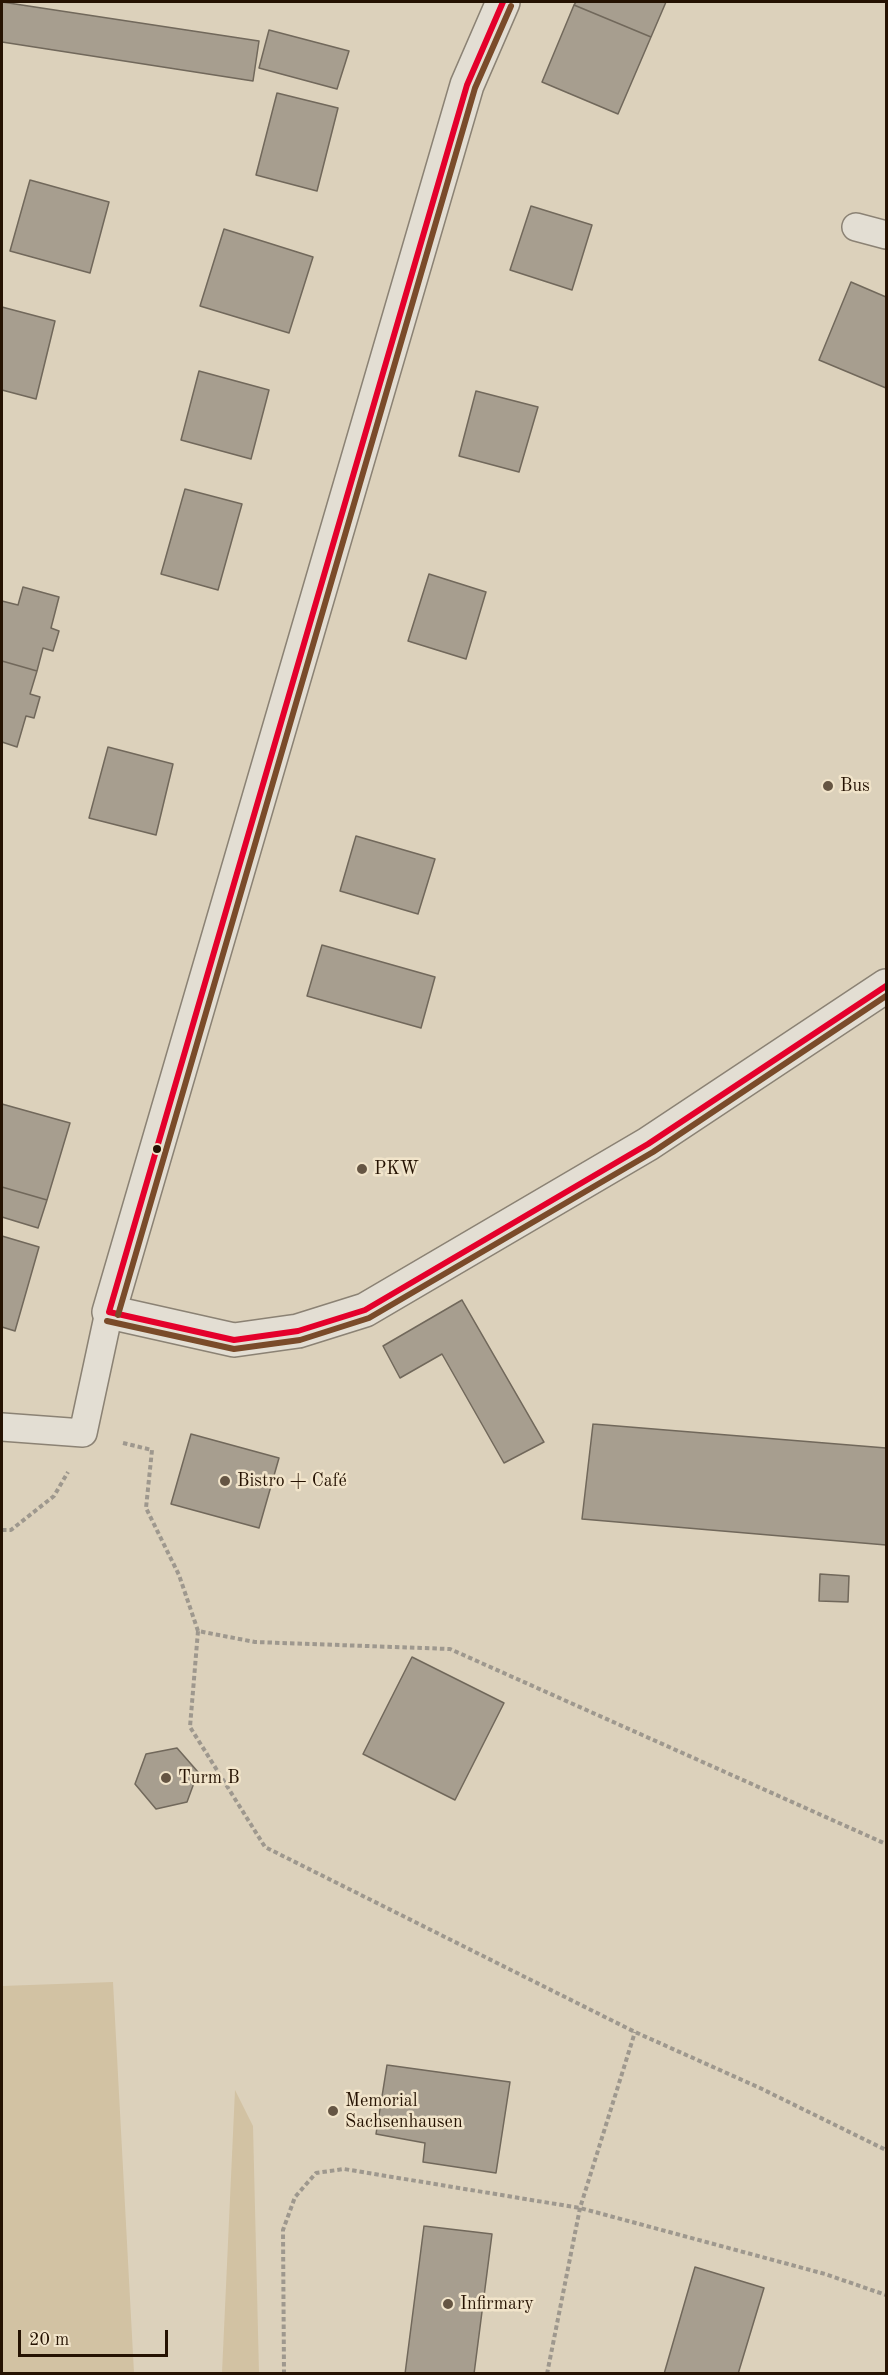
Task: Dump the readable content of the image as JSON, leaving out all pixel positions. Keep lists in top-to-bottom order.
{
  "places": [
    "Bus",
    "PKW",
    "Bistro + Café",
    "Turm B",
    "Memorial Sachsenhausen",
    "Infirmary"
  ],
  "scale_bar": "20 m"
}
